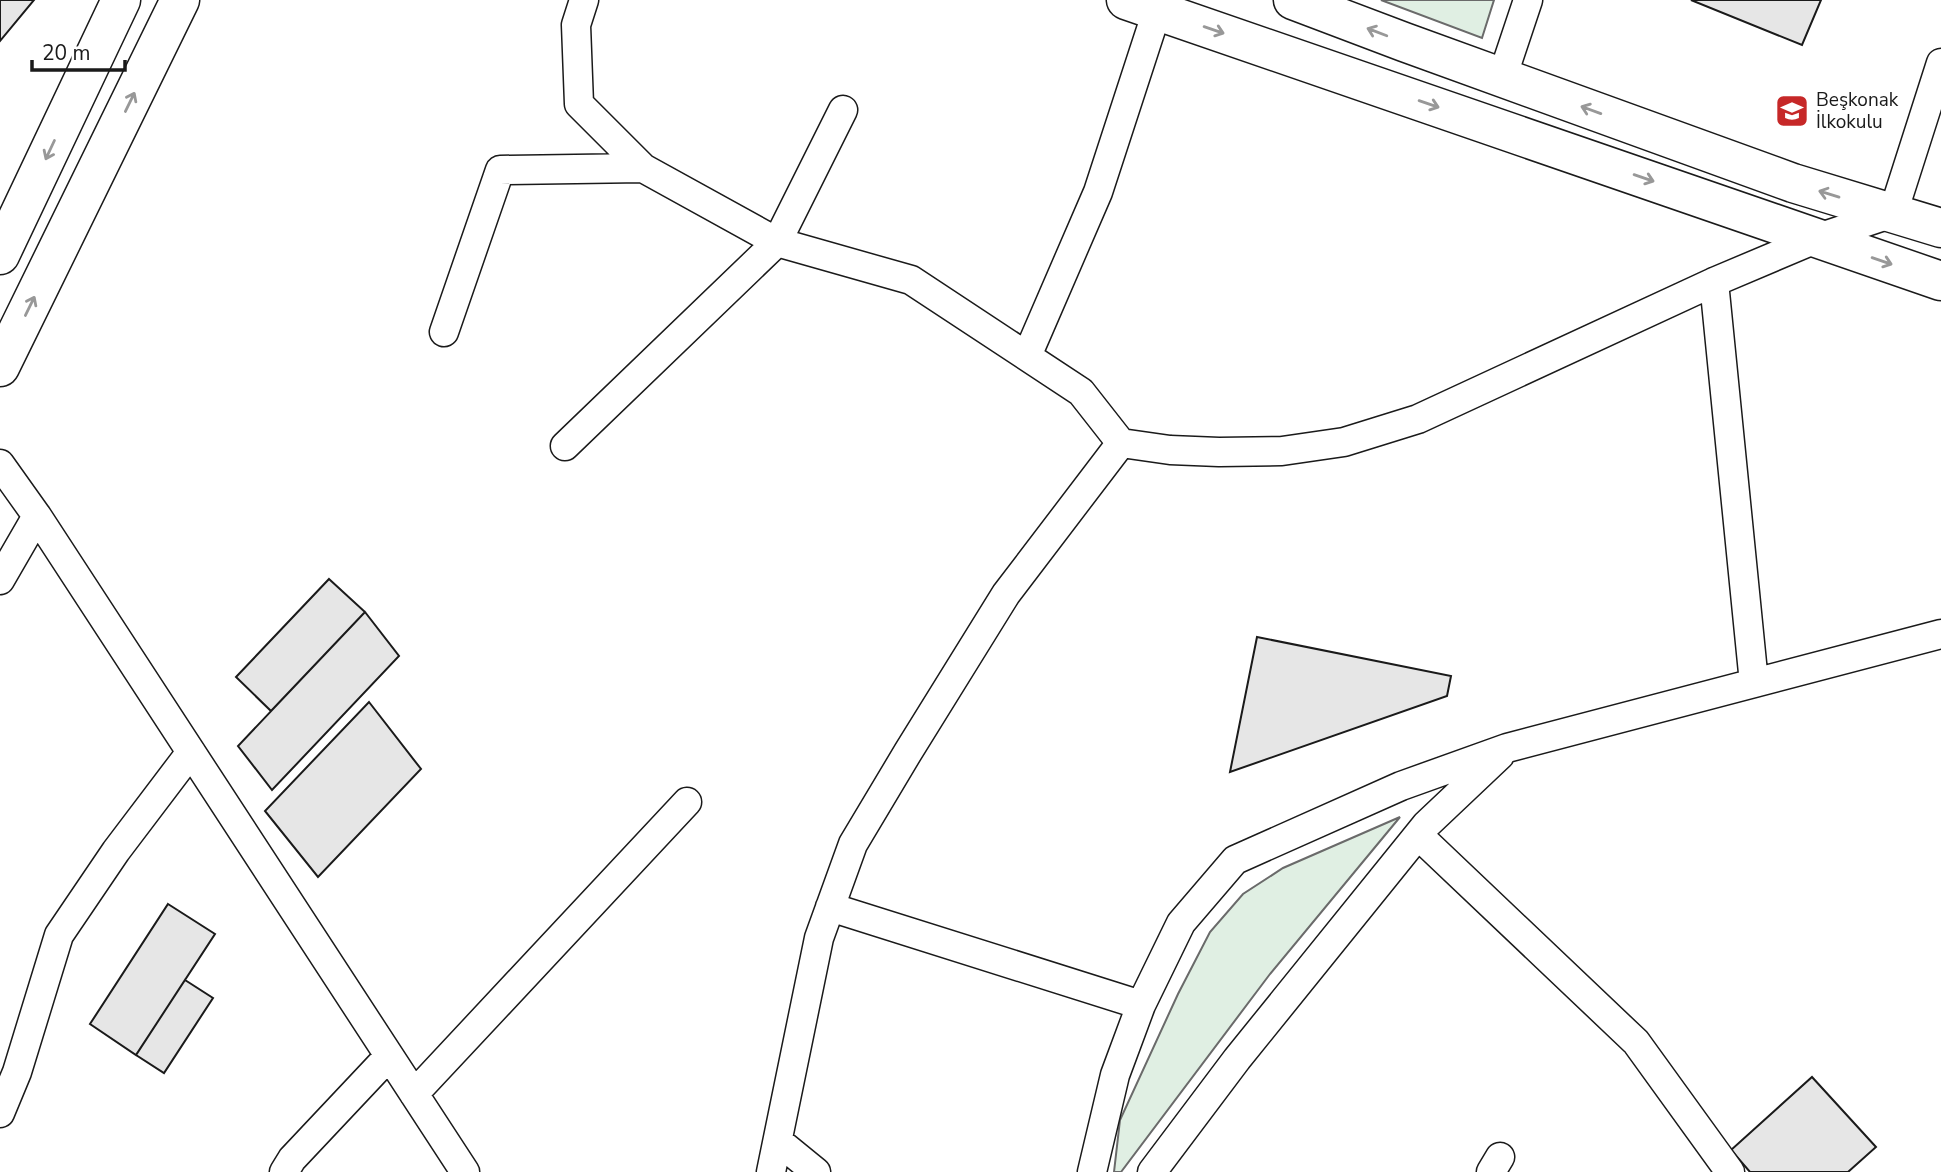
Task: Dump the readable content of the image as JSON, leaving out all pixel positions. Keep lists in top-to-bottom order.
{
  "places": {
    "school or university": ["Beşkonak İlkokulu"]
  },
  "scale_bar": "20 m"
}
